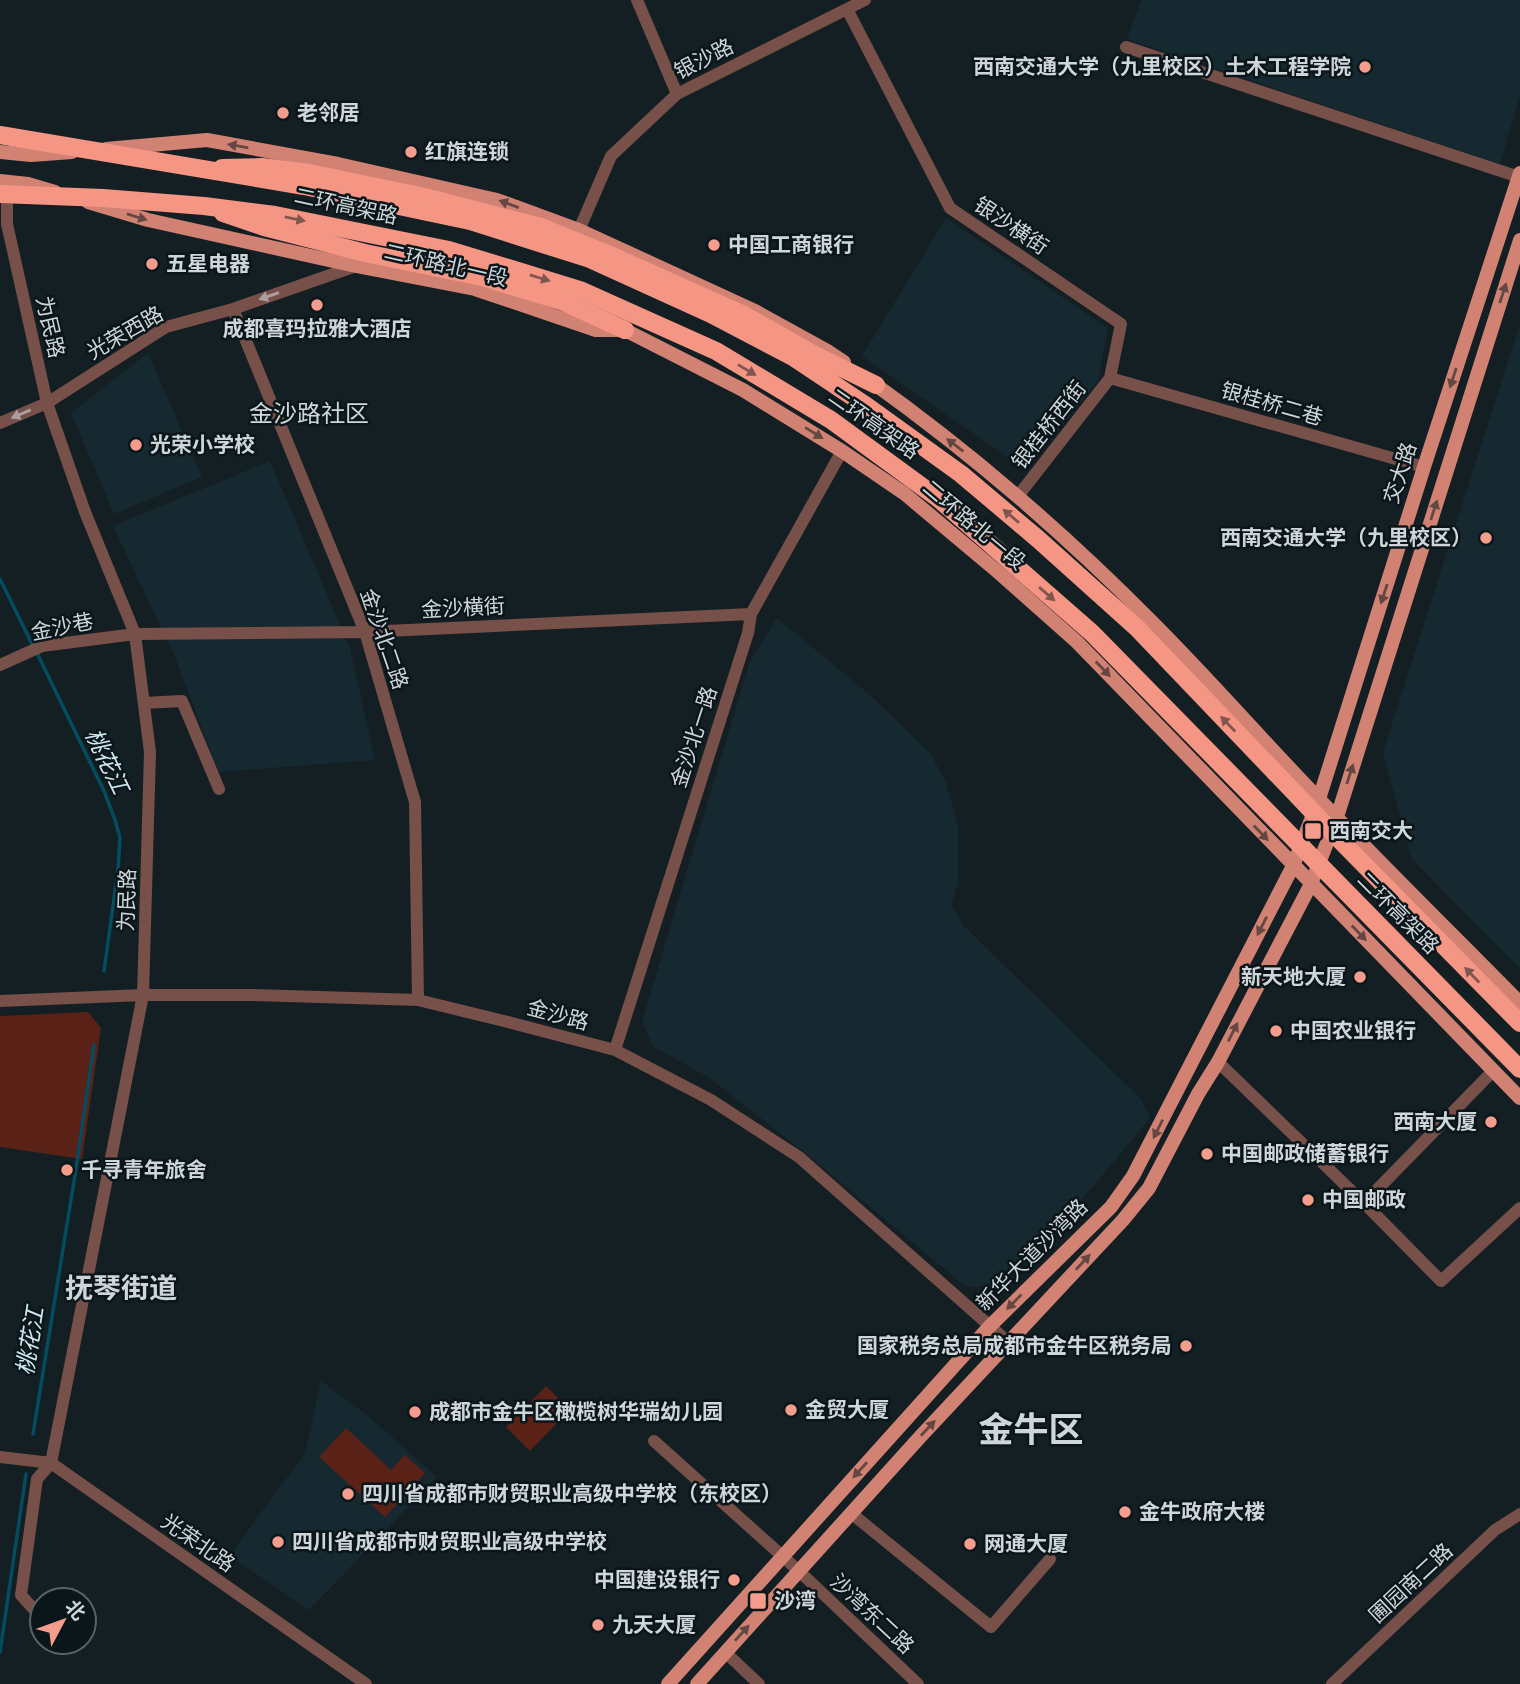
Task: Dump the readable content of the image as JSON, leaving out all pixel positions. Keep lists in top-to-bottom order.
{
  "streets": {
    "highway": ["二环高架路"],
    "main road": ["二环路北一段", "交大路", "新华大道沙湾路"],
    "street": [
      "银沙路",
      "银沙横街",
      "为民路",
      "光荣西路",
      "银桂桥二巷",
      "银桂桥西街",
      "金沙横街",
      "金沙巷",
      "金沙北二路",
      "金沙北一路",
      "金沙路",
      "光荣北路",
      "圃园南二路",
      "沙湾东二路"
    ]
  },
  "crossings": [
    ["银沙路", "银沙横街"],
    ["二环高架路", "二环路北一段"],
    ["二环高架路", "为民路"],
    ["银沙横街", "银桂桥二巷"],
    ["银沙横街", "银桂桥西街"],
    ["二环路北一段", "为民路"],
    ["二环路北一段", "光荣西路"],
    ["二环路北一段", "交大路"],
    ["二环路北一段", "金沙北一路"],
    ["二环路北一段", "新华大道沙湾路"],
    ["为民路", "光荣西路"],
    ["为民路", "金沙横街"],
    ["为民路", "金沙巷"],
    ["为民路", "金沙路"],
    ["为民路", "光荣北路"],
    ["光荣西路", "金沙北二路"],
    ["银桂桥二巷", "银桂桥西街"],
    ["银桂桥二巷", "交大路"],
    ["交大路", "新华大道沙湾路"],
    ["金沙横街", "金沙巷"],
    ["金沙横街", "金沙北二路"],
    ["金沙横街", "金沙北一路"],
    ["金沙北二路", "金沙路"],
    ["金沙北一路", "金沙路"],
    ["金沙路", "新华大道沙湾路"],
    ["新华大道沙湾路", "沙湾东二路"]
  ],
  "one_way": ["光荣西路"],
  "districts": ["金沙路社区", "抚琴街道", "金牛区"],
  "water": ["桃花江"],
  "places": {
    "other": [
      "西南交通大学（九里校区）土木工程学院",
      "老邻居",
      "红旗连锁",
      "中国工商银行",
      "五星电器",
      "成都喜玛拉雅大酒店",
      "光荣小学校",
      "西南交通大学（九里校区）",
      "新天地大厦",
      "中国农业银行",
      "西南大厦",
      "中国邮政储蓄银行",
      "千寻青年旅舍",
      "中国邮政",
      "国家税务总局成都市金牛区税务局",
      "金贸大厦",
      "成都市金牛区橄榄树华瑞幼儿园",
      "四川省成都市财贸职业高级中学校（东校区）",
      "金牛政府大楼",
      "四川省成都市财贸职业高级中学校",
      "网通大厦",
      "中国建设银行",
      "九天大厦"
    ],
    "transit": ["西南交大", "沙湾"]
  },
  "north": "top right"
}
